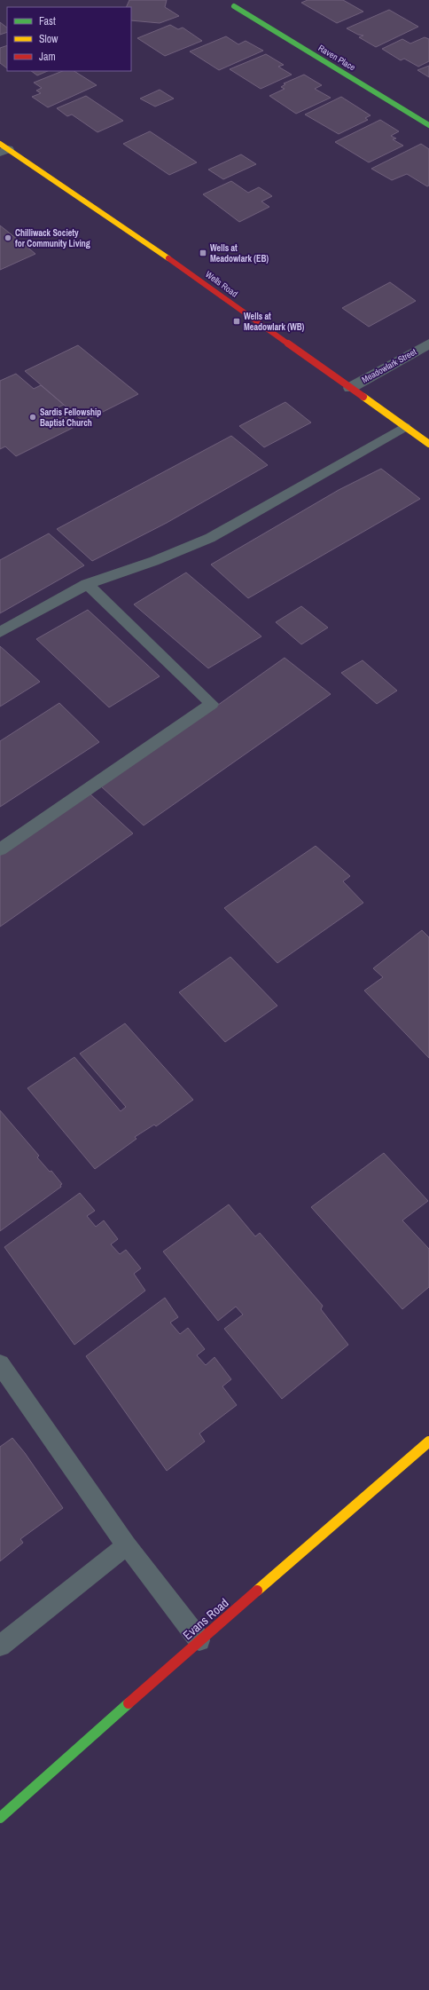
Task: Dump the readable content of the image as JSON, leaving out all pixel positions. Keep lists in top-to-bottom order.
{
  "streets": {
    "street": [
      "Raven Place",
      "Wells Road",
      "Meadowlark Street",
      "Evans Road"
    ]
  },
  "crossings": [
    ["Wells Road", "Meadowlark Street"]
  ],
  "places": {
    "other": ["Chilliwack Society for Community Living", "Sardis Fellowship Baptist Church"],
    "transit": ["Wells at Meadowlark (EB)", "Wells at Meadowlark (WB)"]
  },
  "legend": ["Fast", "Slow", "Jam"]
}
